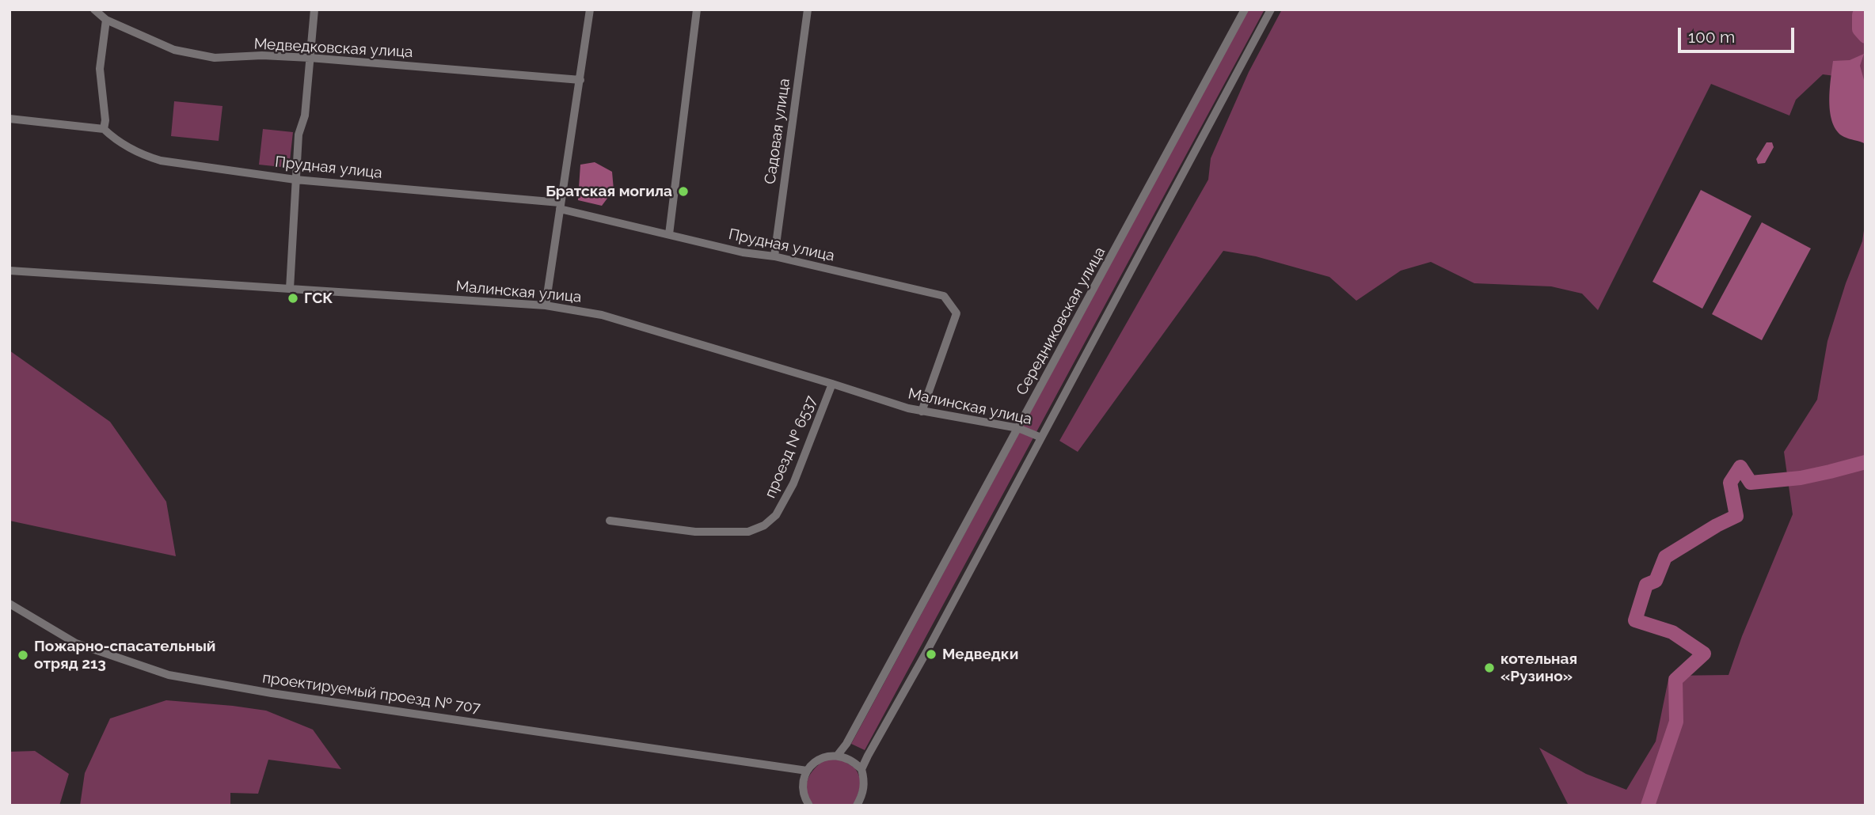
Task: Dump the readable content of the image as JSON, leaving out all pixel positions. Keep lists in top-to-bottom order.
{
  "streets": {
    "street": [
      "Медведковская улица",
      "Садовая улица",
      "Прудная улица",
      "Малинская улица",
      "Середниковская улица",
      "проезд № 6537",
      "проектируемый проезд № 707"
    ]
  },
  "crossings": [
    ["Садовая улица", "Прудная улица"],
    ["Прудная улица", "Малинская улица"],
    ["Малинская улица", "Середниковская улица"],
    ["Малинская улица", "проезд № 6537"]
  ],
  "places": [
    "Братская могила",
    "ГСК",
    "Медведки",
    "Пожарно-спасательный отряд 213",
    "котельная «Рузино»"
  ],
  "scale_bar": "100 m"
}
